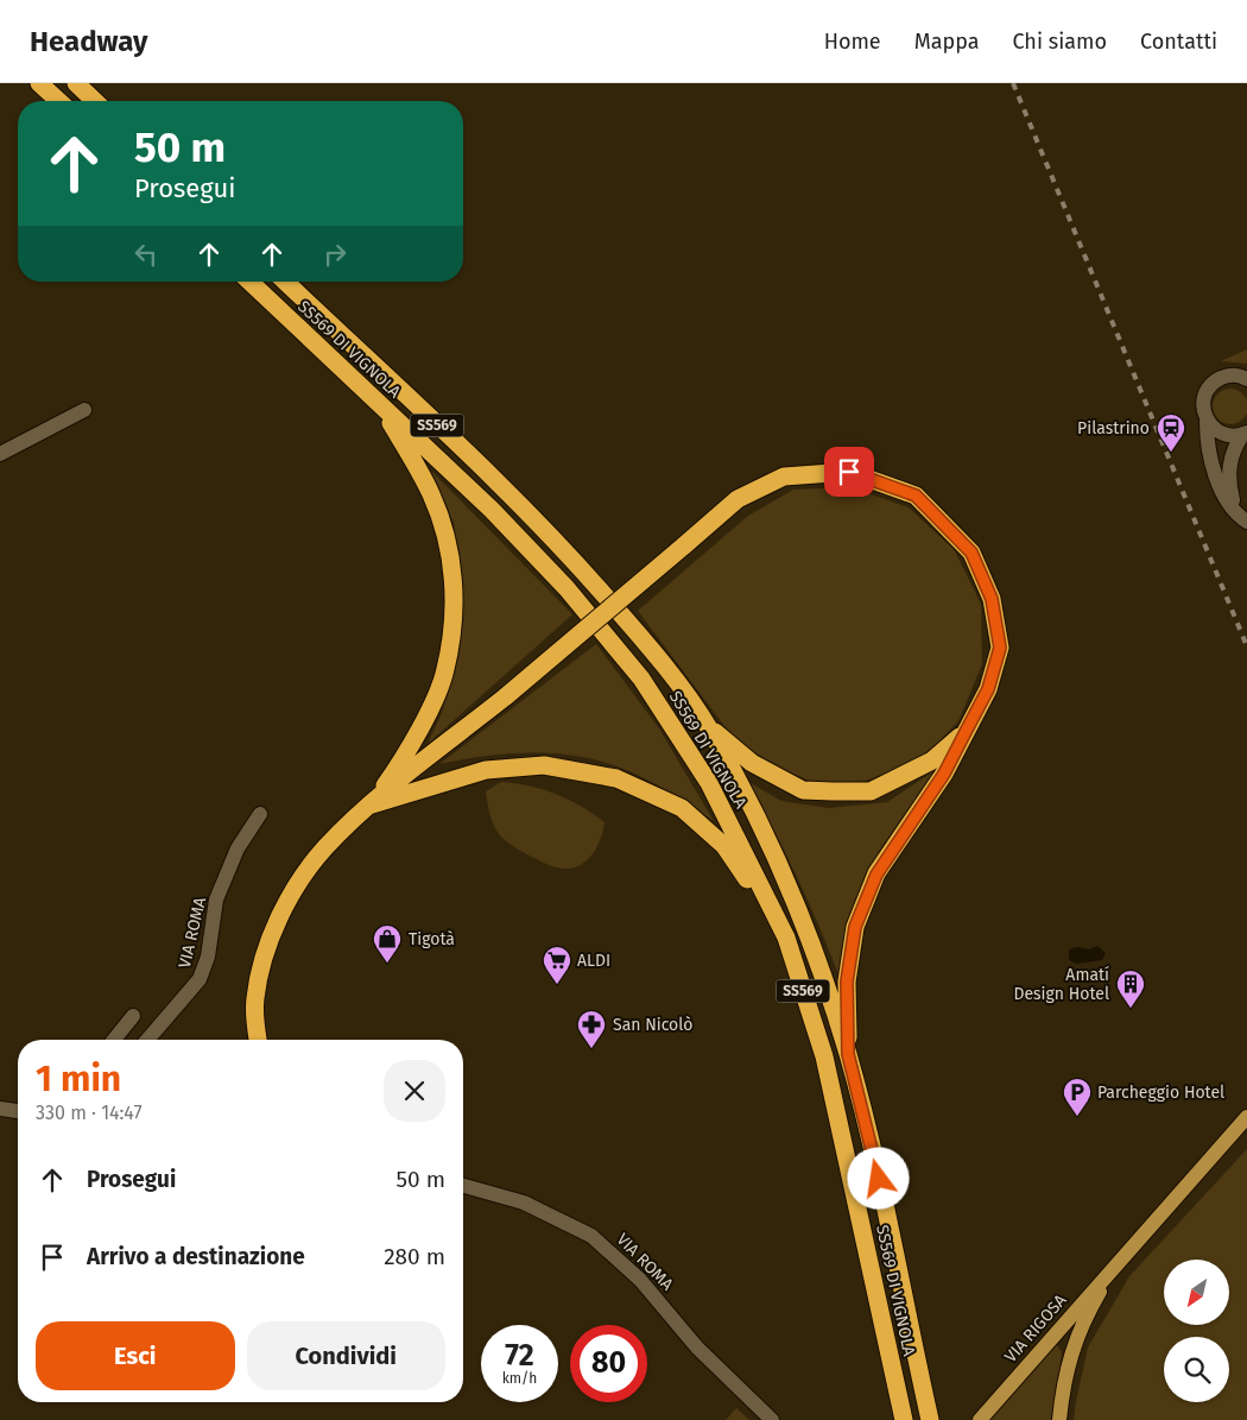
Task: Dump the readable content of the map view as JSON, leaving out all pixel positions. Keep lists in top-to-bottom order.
{
  "streets": {
    "highway": ["SS569 DI VIGNOLA", "SS569"],
    "main road": ["VIA RIGOSA"],
    "street": ["VIA ROMA"]
  },
  "places": {
    "station": ["Pilastrino"],
    "shop": ["Tigotà"],
    "supermarket": ["ALDI"],
    "building": ["Amatí Design Hotel"],
    "pharmacy": ["San Nicolò"],
    "parking": ["Parcheggio Hotel"]
  },
  "north": "bottom left",
  "page": {
    "header": "Headway",
    "nav": [
      "Home",
      "Mappa",
      "Chi siamo",
      "Contatti"
    ],
    "turn": ["50 m", "Prosegui"],
    "heading": ["1 min", "330 m · 14:47"],
    "list": [
      {
        "name": "Prosegui",
        "value": "50 m"
      },
      {
        "name": "Arrivo a destinazione",
        "value": "280 m"
      }
    ],
    "buttons": ["Esci", "Condividi"],
    "speed": "72 km/h",
    "limit": "80"
  }
}
